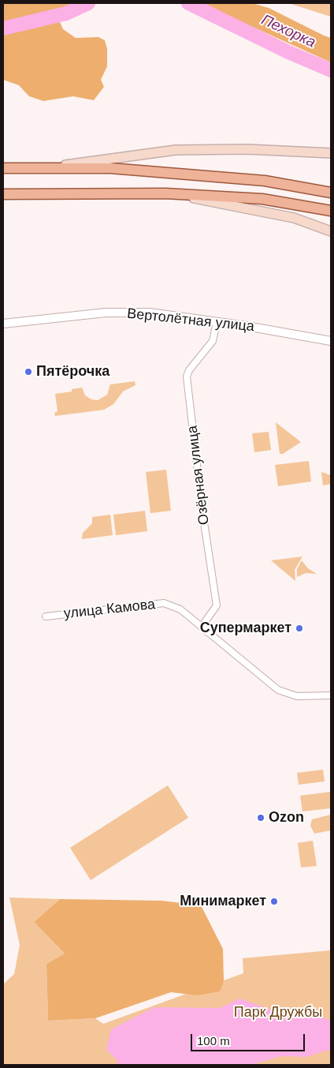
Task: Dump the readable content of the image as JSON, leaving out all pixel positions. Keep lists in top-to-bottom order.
{
  "streets": {
    "street": ["Вертолётная улица", "Озёрная улица", "улица Камова"]
  },
  "crossings": [
    ["Вертолётная улица", "Озёрная улица"],
    ["Озёрная улица", "улица Камова"]
  ],
  "water": ["Пехорка"],
  "parks": ["Парк Дружбы"],
  "places": [
    "Пятёрочка",
    "Супермаркет",
    "Ozon",
    "Минимаркет"
  ],
  "scale_bar": "100 m"
}
